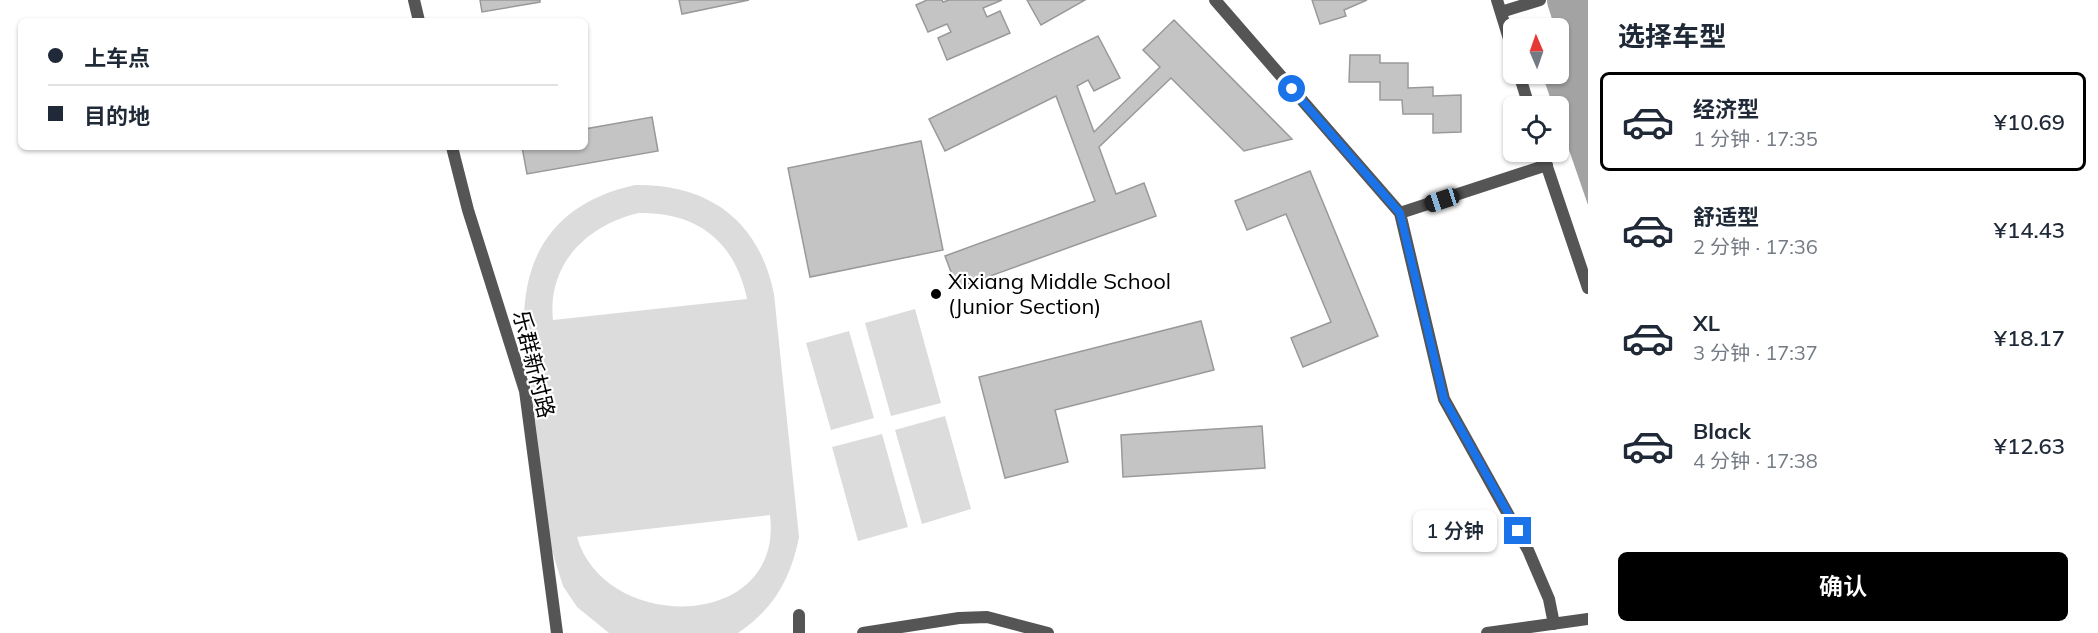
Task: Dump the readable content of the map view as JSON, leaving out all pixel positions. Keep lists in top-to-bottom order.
{
  "streets": {
    "street": ["乐群新村路"]
  },
  "places": ["Xixiang Middle School (Junior Section)"],
  "north": "top",
  "page": {
    "heading": "选择车型",
    "banner": ["上车点", "目的地"],
    "list": [
      {
        "name": "经济型",
        "note": "1 分钟 · 17:35",
        "value": "¥10.69"
      },
      {
        "name": "舒适型",
        "note": "2 分钟 · 17:36",
        "value": "¥14.43"
      },
      {
        "name": "XL",
        "note": "3 分钟 · 17:37",
        "value": "¥18.17"
      },
      {
        "name": "Black",
        "note": "4 分钟 · 17:38",
        "value": "¥12.63"
      }
    ],
    "bubble": "1 分钟",
    "buttons": "确认"
  }
}
